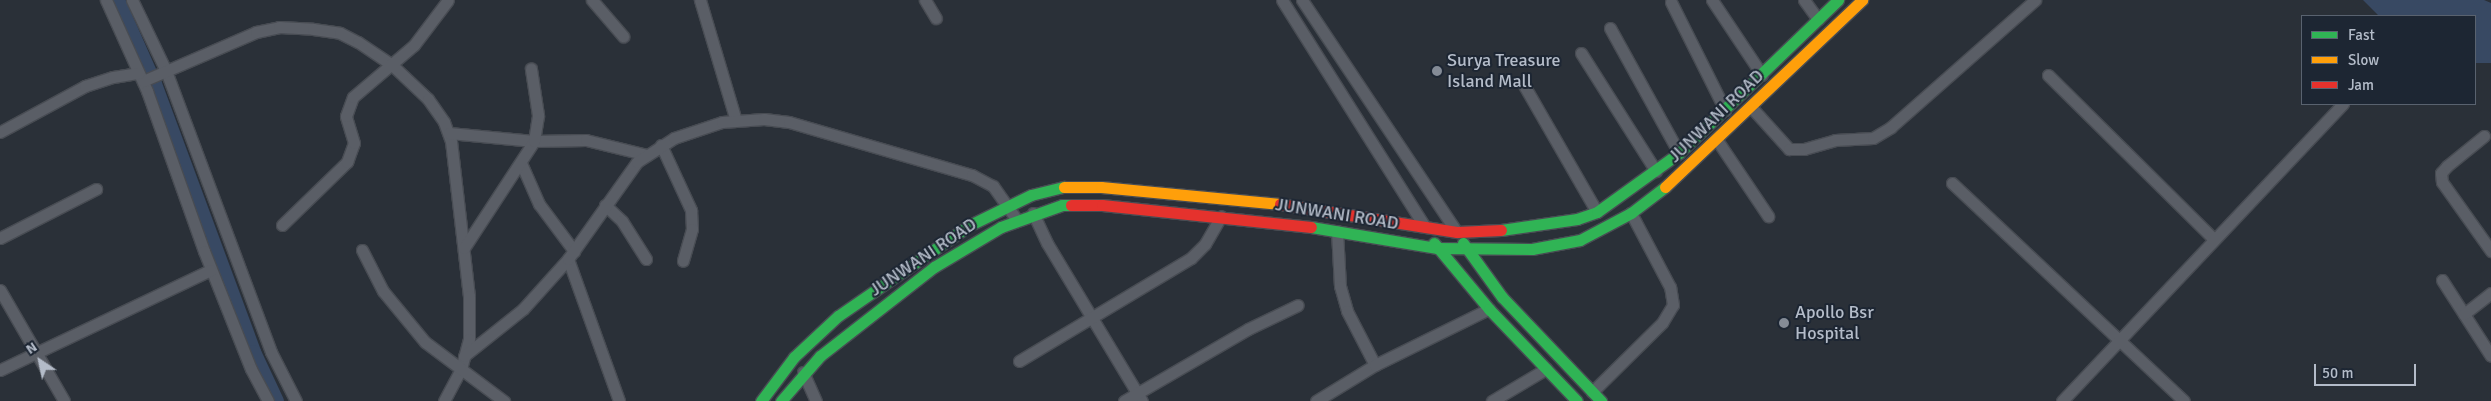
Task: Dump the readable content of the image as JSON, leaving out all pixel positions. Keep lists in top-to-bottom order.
{
  "streets": {
    "main road": ["JUNWANI ROAD"]
  },
  "places": ["Surya Treasure Island Mall", "Apollo Bsr Hospital"],
  "legend": ["Fast", "Slow", "Jam"],
  "scale_bar": "50 m",
  "north": "top left"
}
